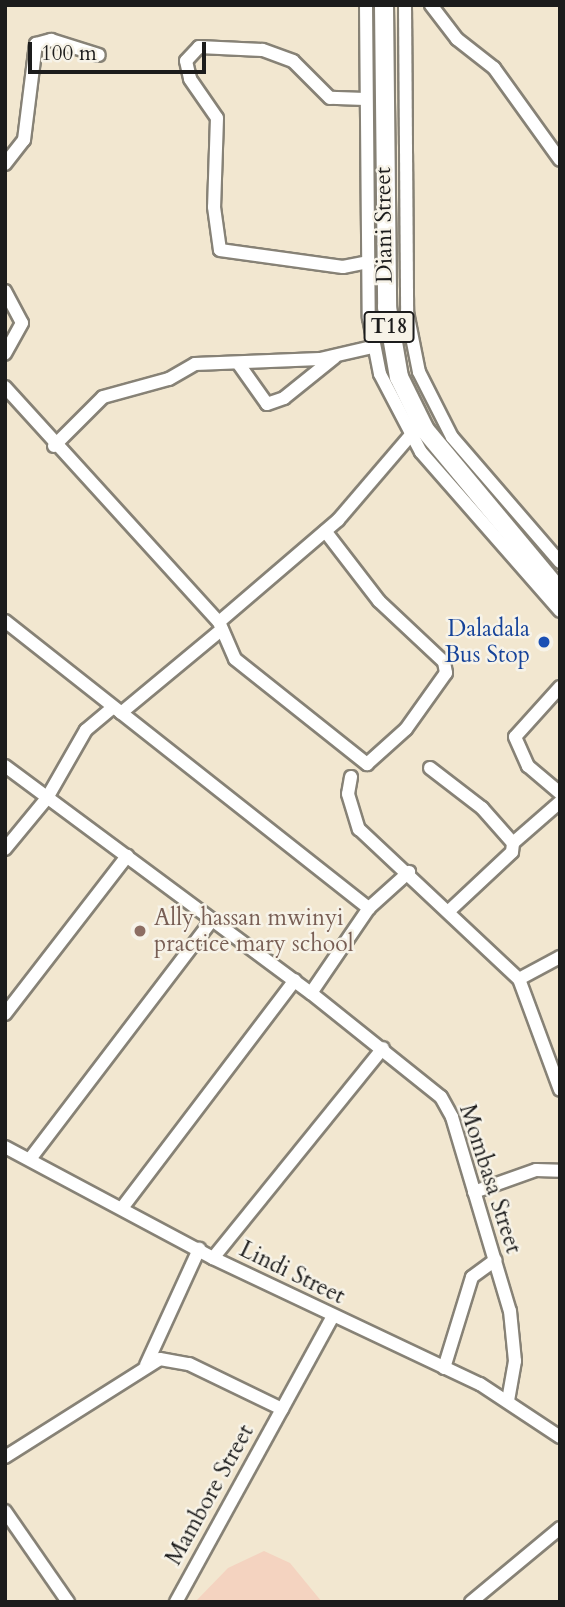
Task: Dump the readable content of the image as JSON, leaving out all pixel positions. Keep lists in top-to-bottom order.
{
  "streets": {
    "main road": ["T18"],
    "street": [
      "Diani Street",
      "Mombasa Street",
      "Lindi Street",
      "Mambore Street"
    ]
  },
  "crossings": [
    ["Mombasa Street", "Lindi Street"],
    ["Lindi Street", "Mambore Street"]
  ],
  "places": ["Daladala Bus Stop", "Ally hassan mwinyi practice mary school"],
  "scale_bar": "100 m"
}
